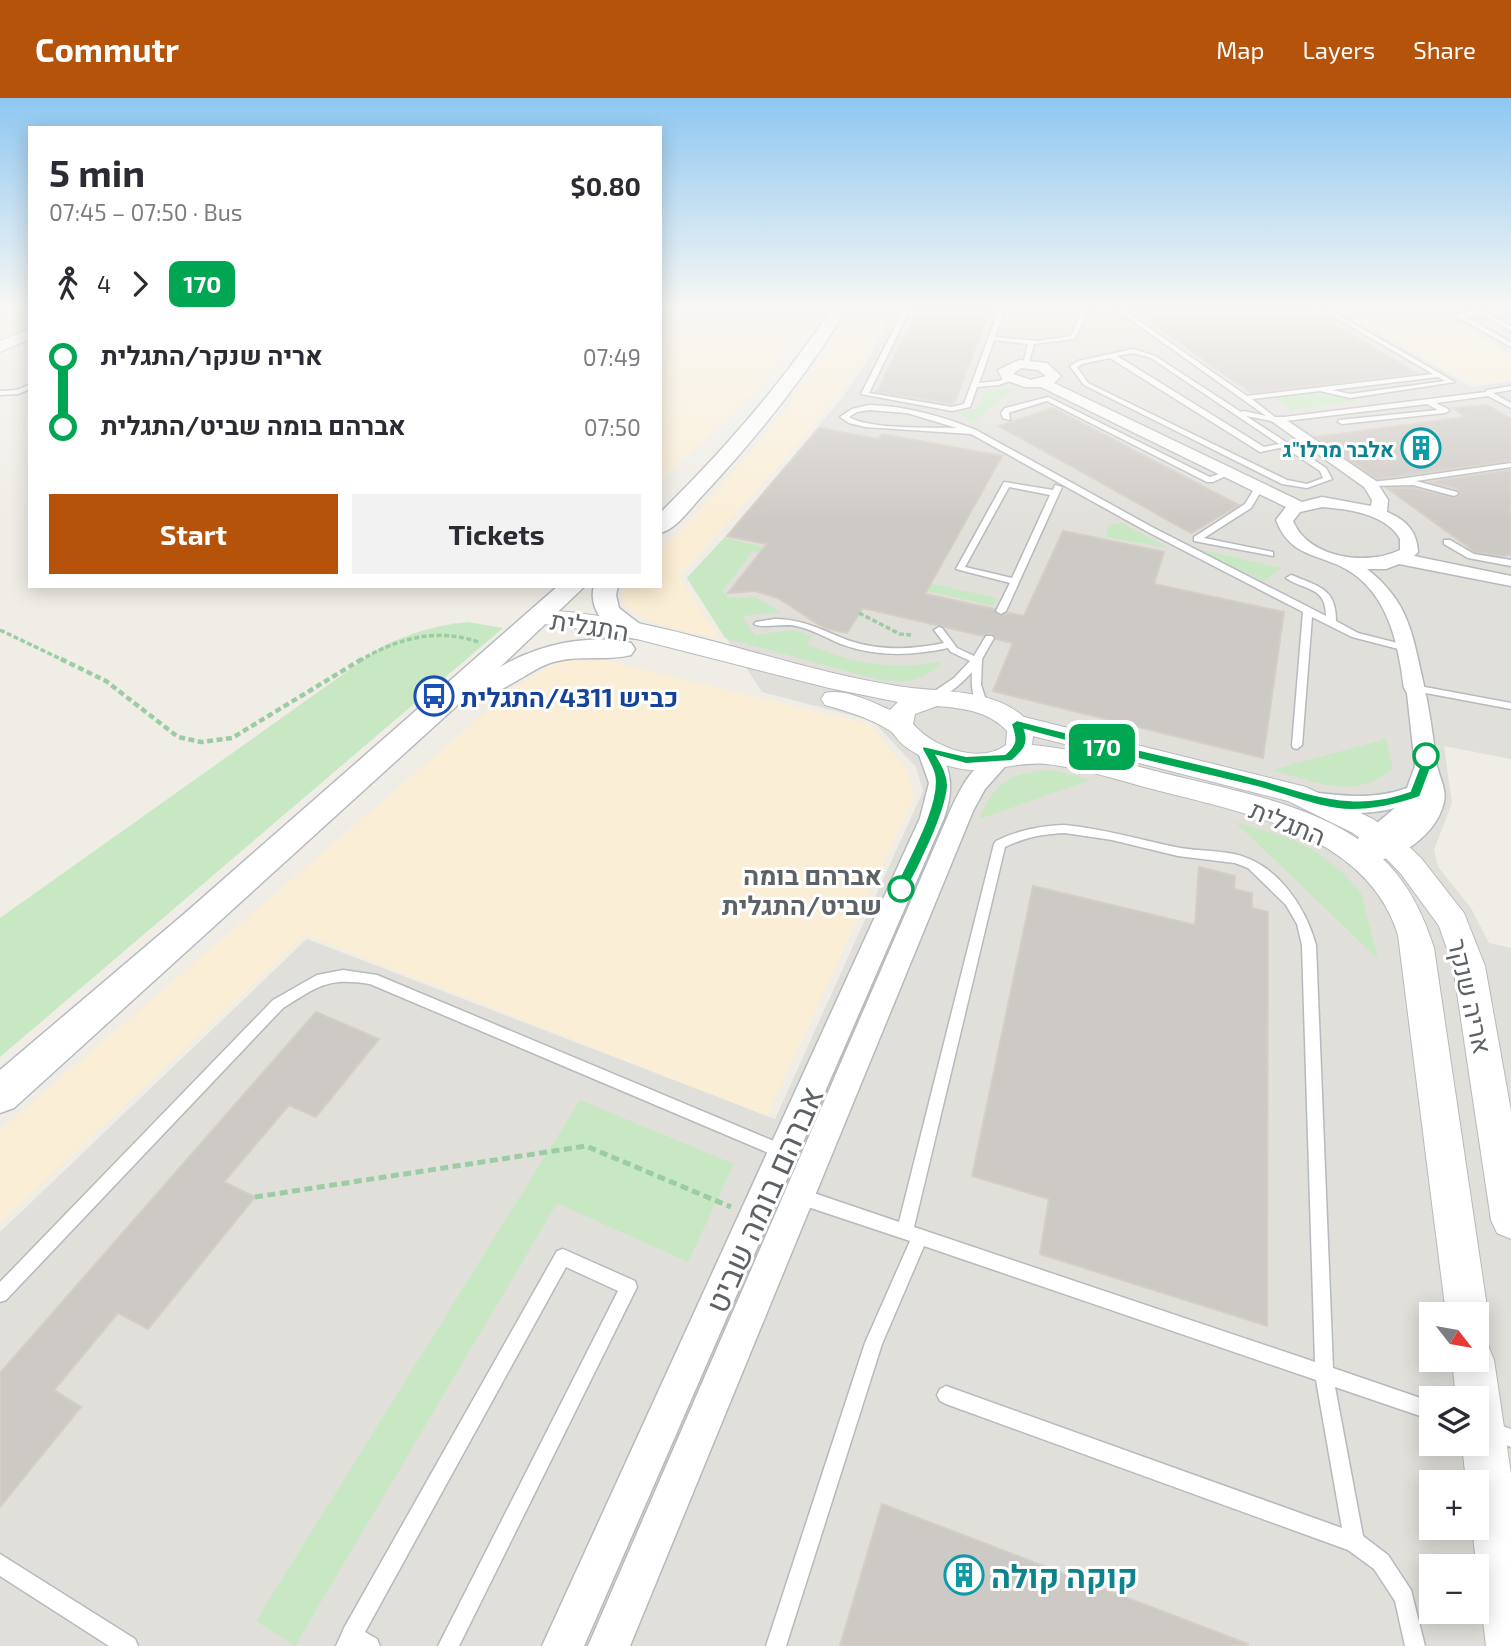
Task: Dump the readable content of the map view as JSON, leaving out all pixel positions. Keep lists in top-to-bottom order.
{
  "streets": {
    "street": ["התגלית", "אריה שנקר", "אברהם בומה שביט"]
  },
  "crossings": [
    ["התגלית", "אריה שנקר"],
    ["התגלית", "אברהם בומה שביט"]
  ],
  "places": {
    "building": ["אלבר מרלו\"ג", "קוקה קולה"],
    "bus stop": ["כביש 4311/התגלית"],
    "other": ["אברהם בומה שביט/התגלית"]
  },
  "lines": ["bus line 170"],
  "north": "bottom right",
  "page": {
    "header": "Commutr",
    "nav": ["Map", "Layers", "Share"],
    "on_map": "170",
    "heading": ["5 min", "07:45 – 07:50 · Bus", "$0.80"],
    "legs": ["4", "170"],
    "list": [
      {
        "name": "אריה שנקר/התגלית",
        "value": "07:49"
      },
      {
        "name": "אברהם בומה שביט/התגלית",
        "value": "07:50"
      }
    ],
    "buttons": ["Start", "Tickets"],
    "map_buttons": ["+", "−"]
  }
}
